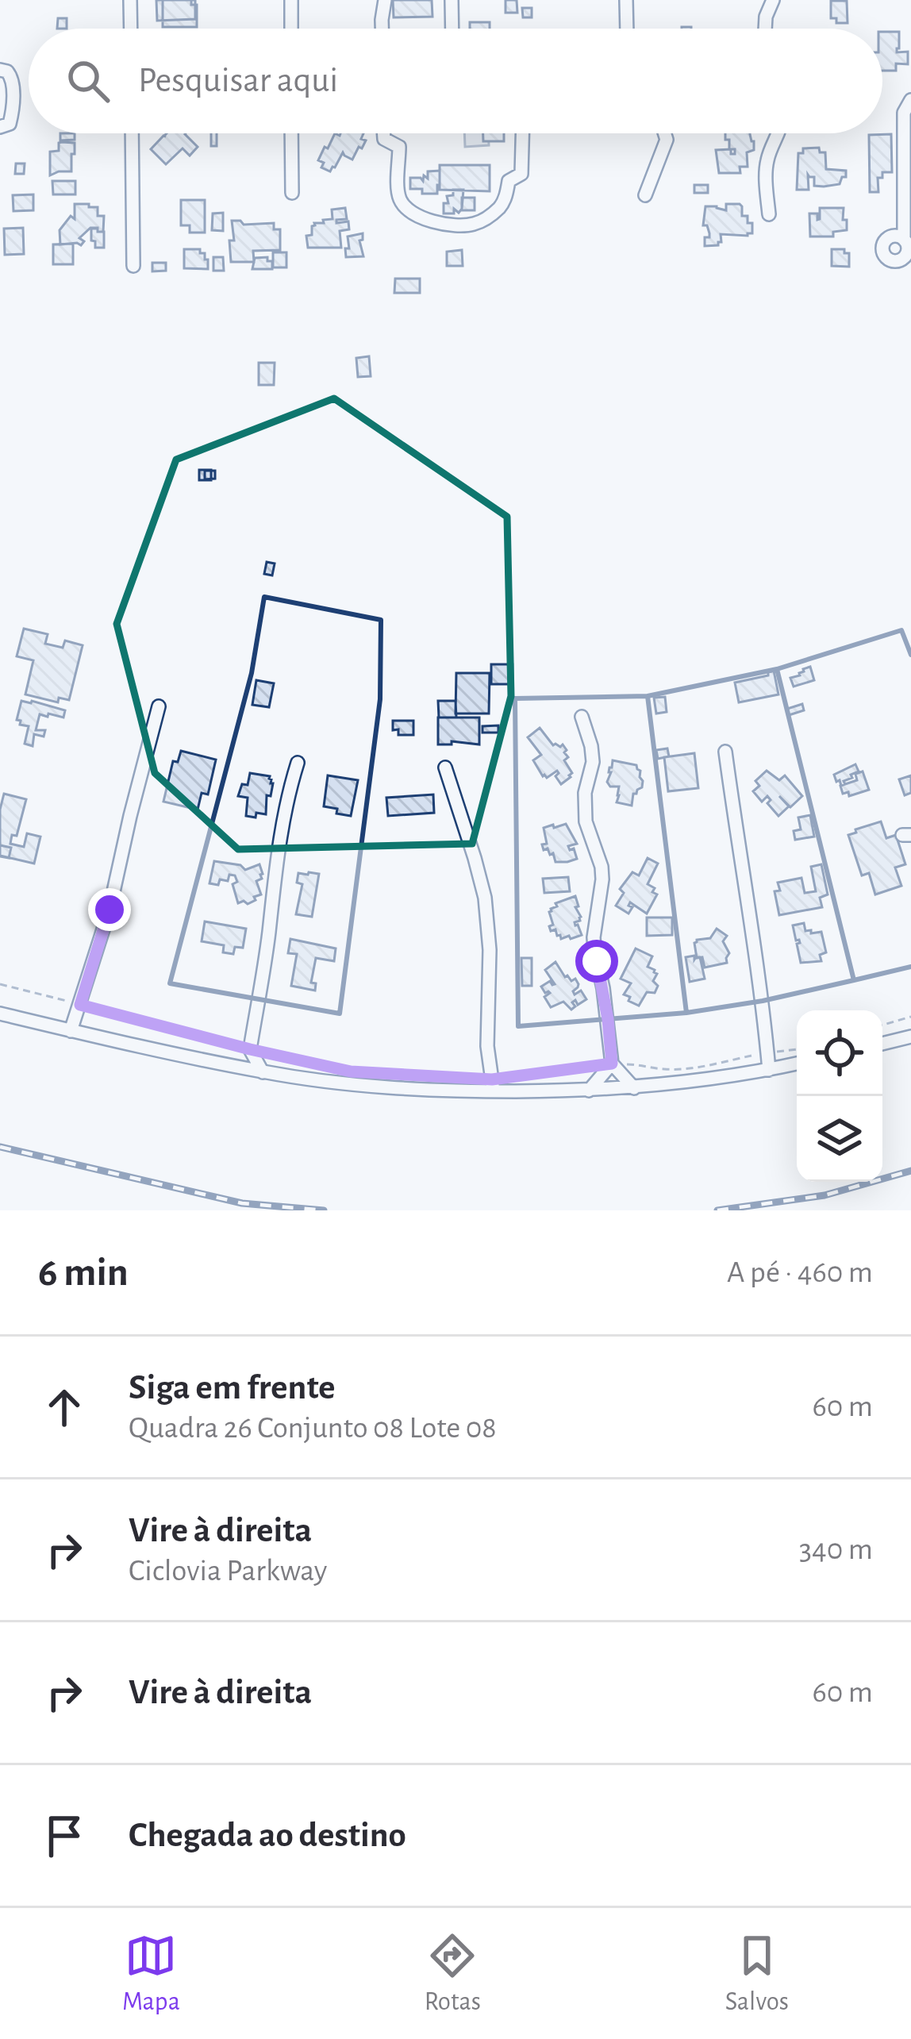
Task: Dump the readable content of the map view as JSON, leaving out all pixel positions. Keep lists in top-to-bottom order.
{
  "page": {
    "search": "Pesquisar aqui",
    "heading": ["6 min", "A pé · 460 m"],
    "list": [
      ["Siga em frente", "Quadra 26 Conjunto 08 Lote 08", "60 m"],
      ["Vire à direita", "Ciclovia Parkway", "340 m"],
      ["Vire à direita", "60 m"],
      "Chegada ao destino"
    ],
    "nav": ["Mapa", "Rotas", "Salvos"]
  }
}
